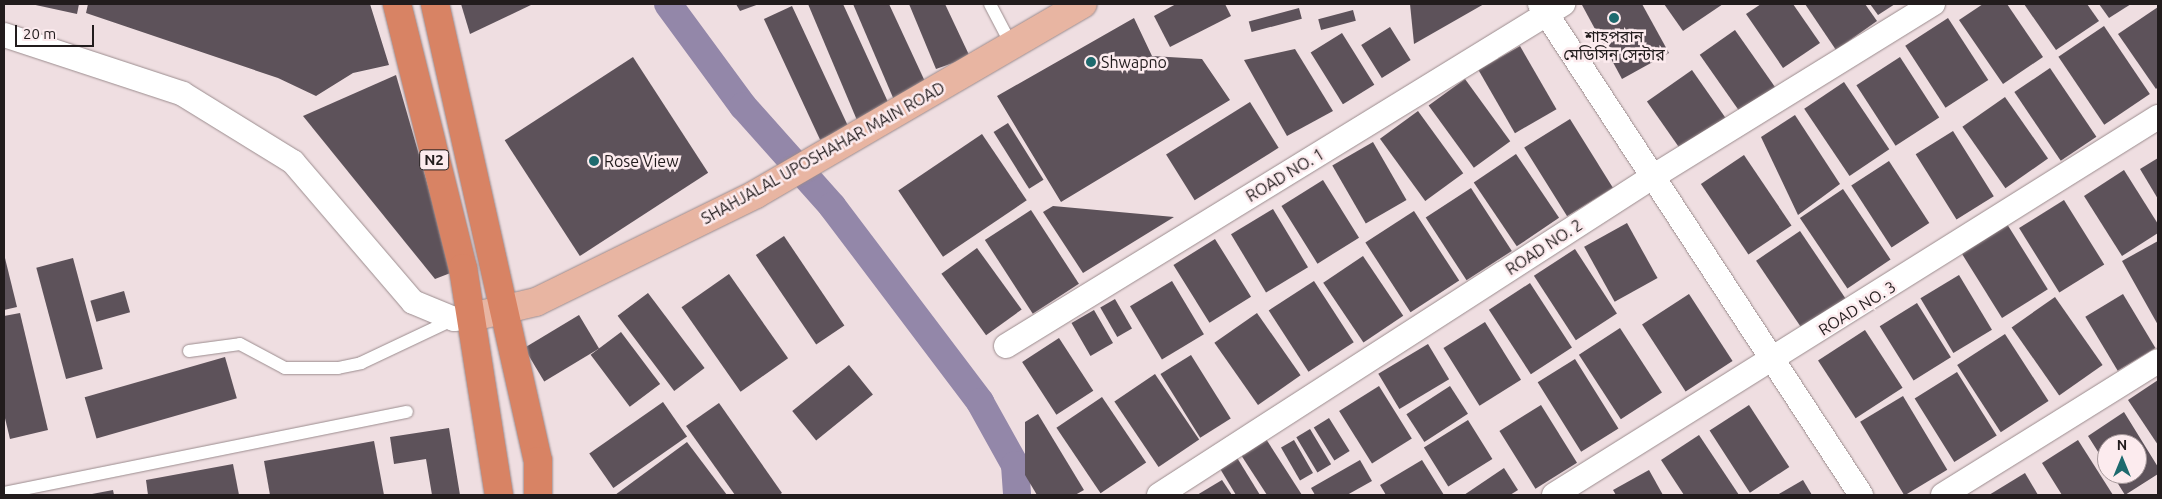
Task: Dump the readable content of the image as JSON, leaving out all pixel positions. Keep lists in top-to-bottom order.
{
  "streets": {
    "highway": ["N2"],
    "main road": ["SHAHJALAL UPOSHAHAR MAIN ROAD"],
    "street": ["ROAD NO. 1", "ROAD NO. 2", "ROAD NO. 3"]
  },
  "crossings": [
    ["SHAHJALAL UPOSHAHAR MAIN ROAD", "N2"]
  ],
  "places": ["শাহপরান মেডিসিন সেন্টার", "Shwapno", "Rose View"],
  "scale_bar": "20 m",
  "north": "top"
}
